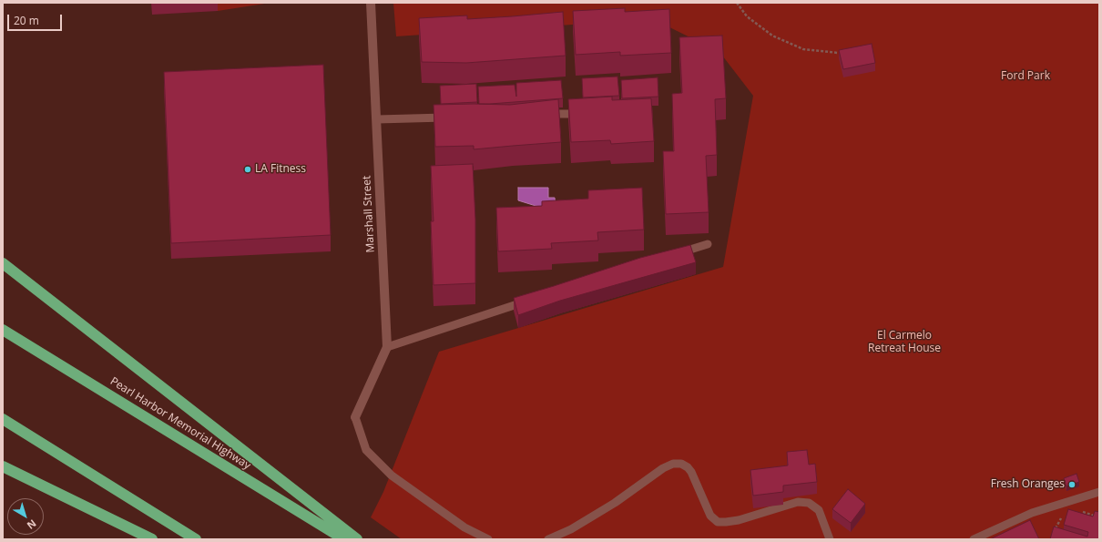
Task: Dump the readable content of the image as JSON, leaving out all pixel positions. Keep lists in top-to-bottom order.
{
  "streets": {
    "highway": ["Pearl Harbor Memorial Highway"],
    "street": ["Marshall Street"]
  },
  "parks": ["Ford Park", "El Carmelo Retreat House"],
  "places": ["LA Fitness", "Fresh Oranges"],
  "scale_bar": "20 m",
  "north": "bottom right"
}
